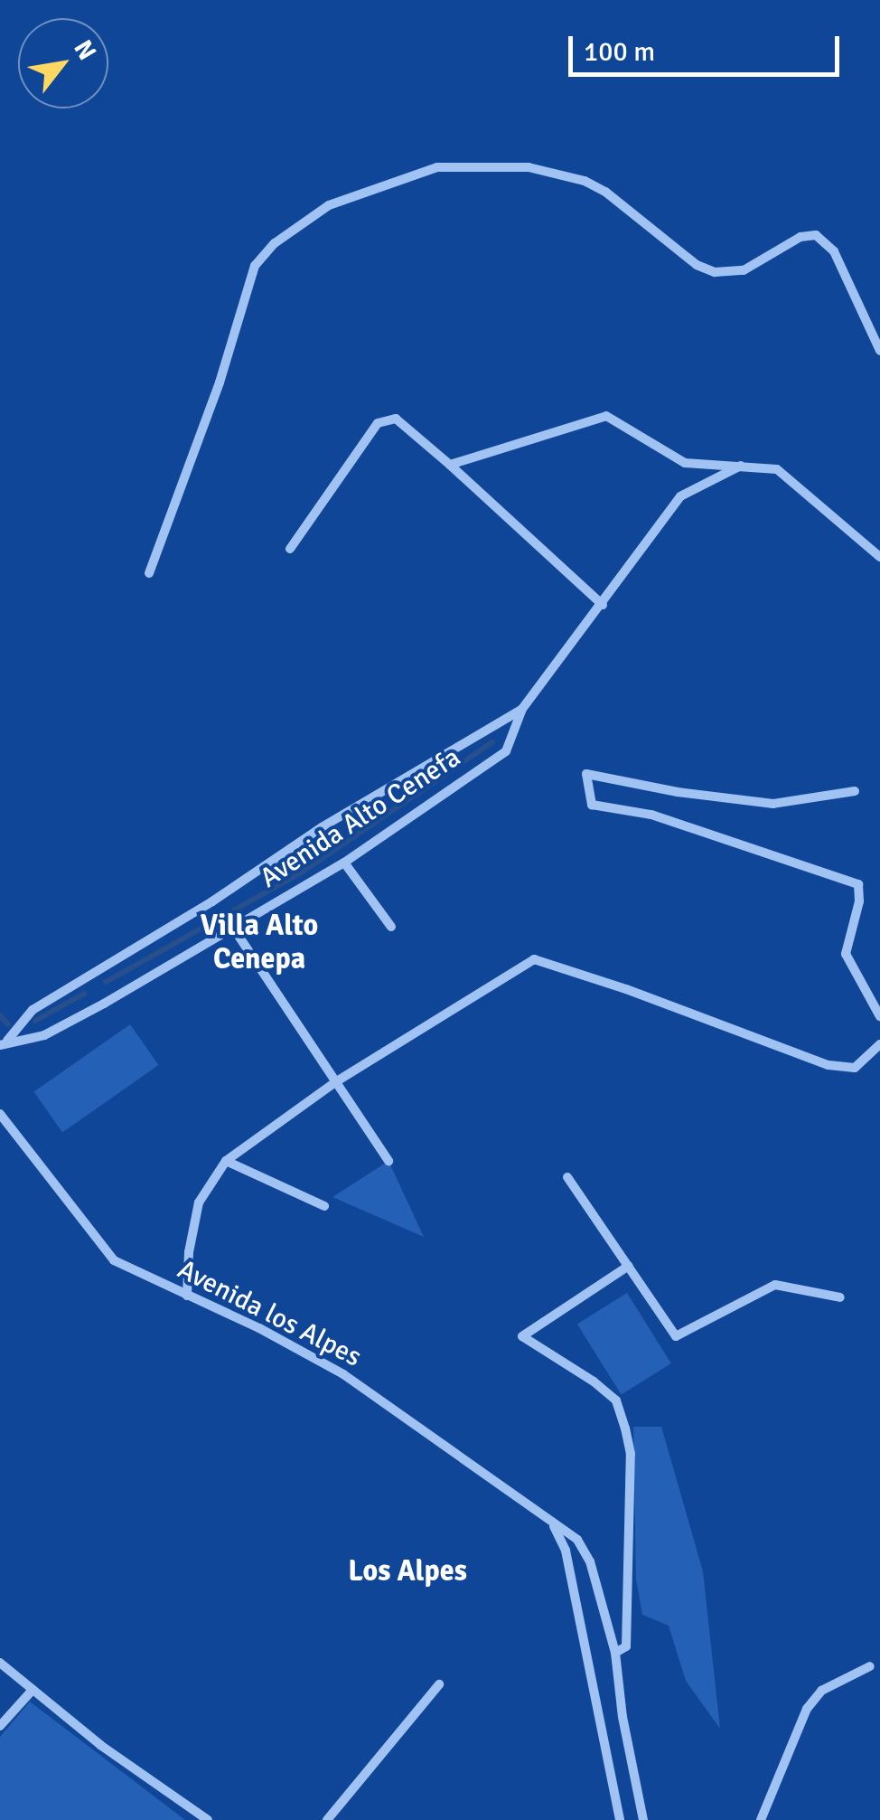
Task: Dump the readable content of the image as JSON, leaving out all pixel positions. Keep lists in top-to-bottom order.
{
  "streets": {
    "street": ["Avenida Alto Cenefa", "Avenida los Alpes"]
  },
  "districts": ["Villa Alto Cenepa", "Los Alpes"],
  "scale_bar": "100 m",
  "north": "top right"
}
